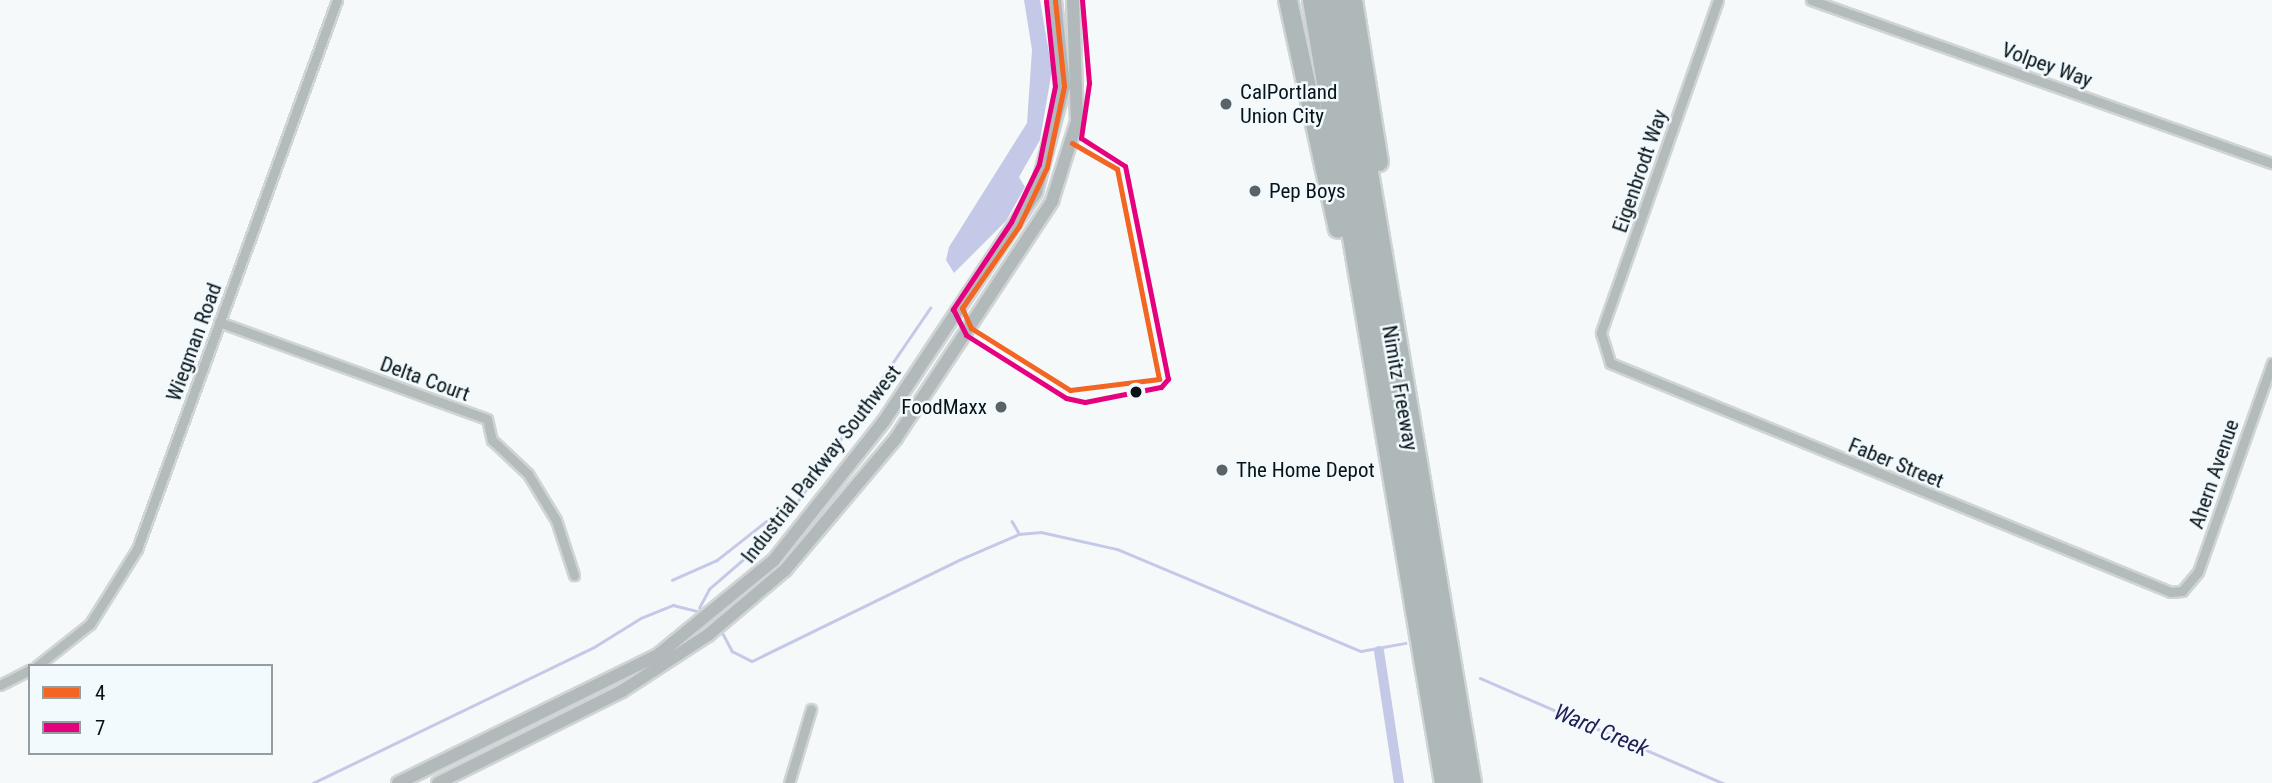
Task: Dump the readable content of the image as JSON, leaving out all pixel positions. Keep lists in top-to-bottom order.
{
  "streets": {
    "highway": ["Nimitz Freeway"],
    "main road": ["Industrial Parkway Southwest"],
    "street": [
      "Volpey Way",
      "Eigenbrodt Way",
      "Wiegman Road",
      "Delta Court",
      "Faber Street",
      "Ahern Avenue"
    ]
  },
  "crossings": [
    ["Eigenbrodt Way", "Faber Street"],
    ["Wiegman Road", "Delta Court"],
    ["Faber Street", "Ahern Avenue"]
  ],
  "water": ["Ward Creek"],
  "places": [
    "CalPortland Union City",
    "Pep Boys",
    "FoodMaxx",
    "The Home Depot"
  ],
  "lines": ["transit line 4", "transit line 7"],
  "legend": ["4", "7"]
}
